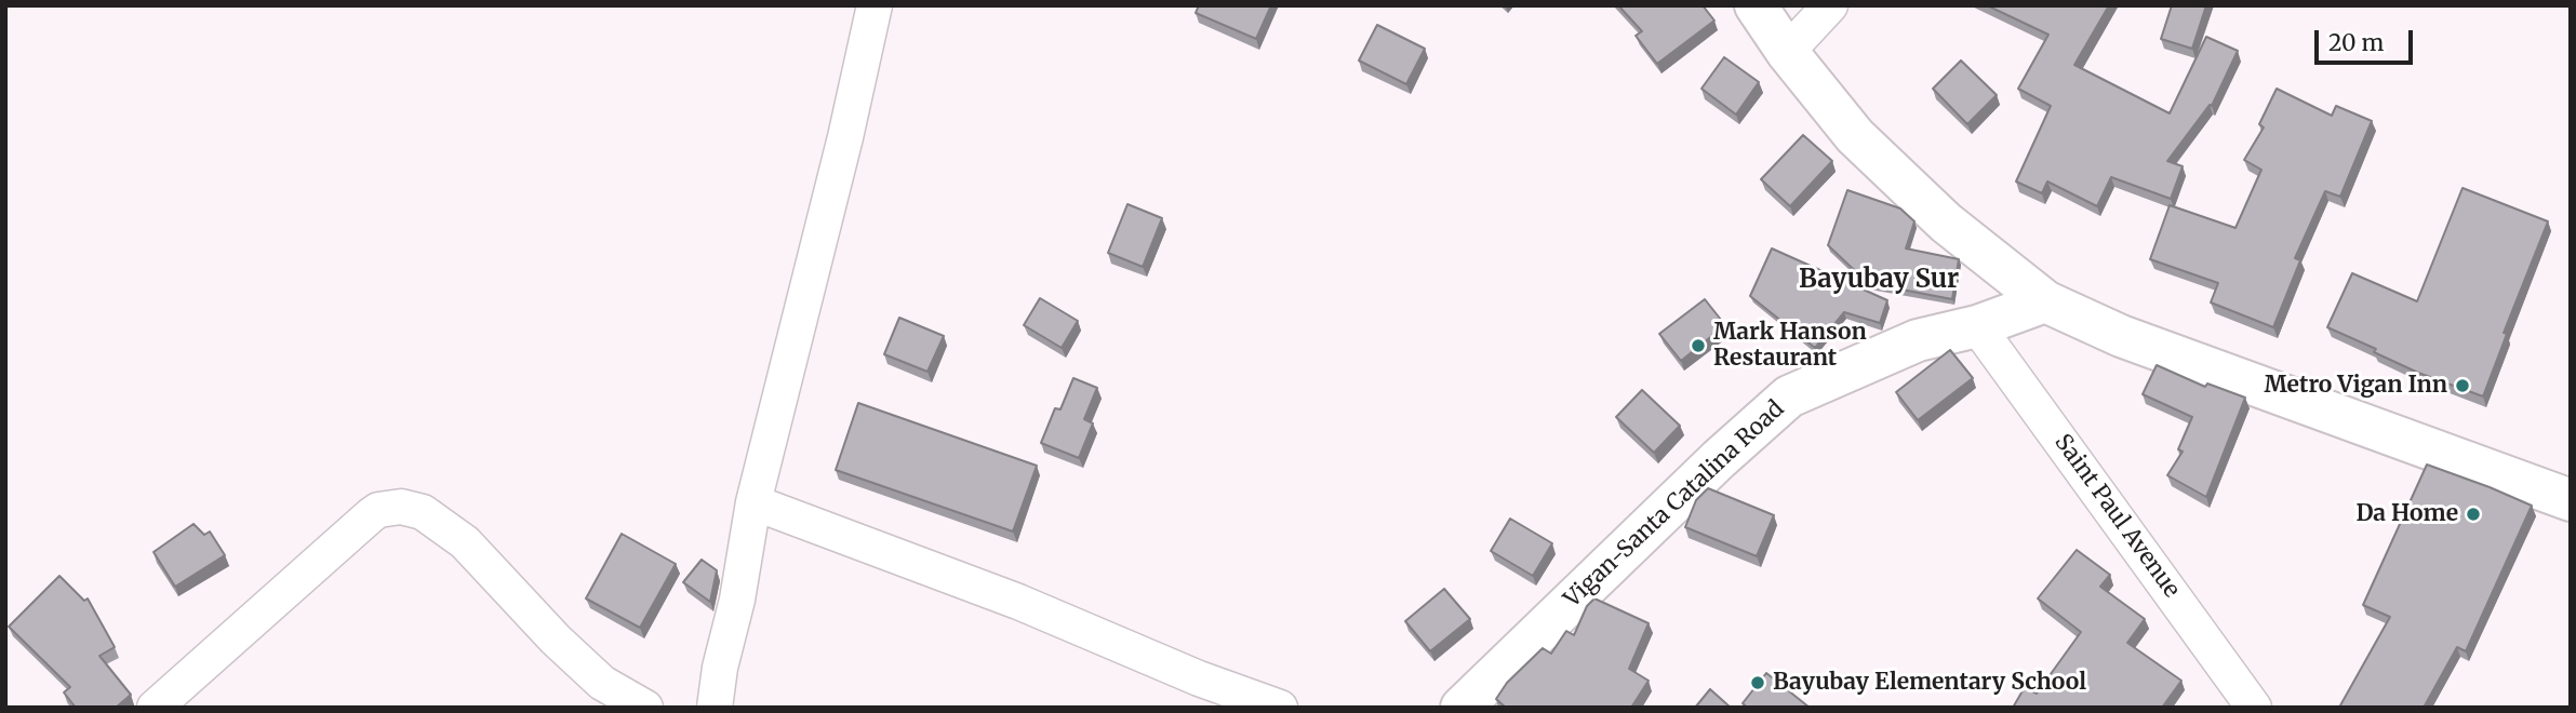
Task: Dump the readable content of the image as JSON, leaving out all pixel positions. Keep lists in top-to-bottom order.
{
  "streets": {
    "main road": ["Vigan-Santa Catalina Road"],
    "street": ["Saint Paul Avenue"]
  },
  "crossings": [
    ["Vigan-Santa Catalina Road", "Saint Paul Avenue"]
  ],
  "districts": ["Bayubay Sur"],
  "places": [
    "Mark Hanson Restaurant",
    "Metro Vigan Inn",
    "Da Home",
    "Bayubay Elementary School"
  ],
  "scale_bar": "20 m"
}
